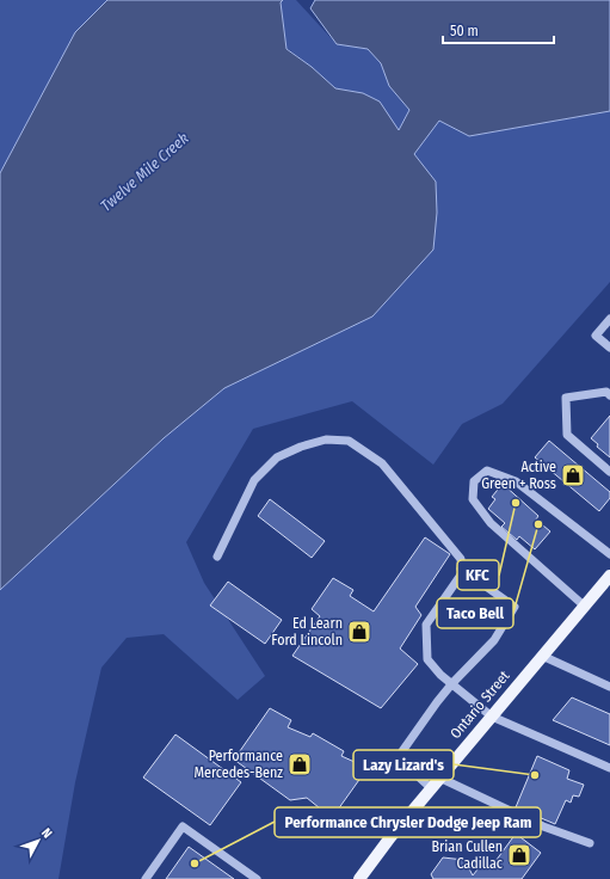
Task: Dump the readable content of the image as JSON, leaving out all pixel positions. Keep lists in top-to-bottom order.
{
  "streets": {
    "main road": ["Ontario Street"]
  },
  "water": ["Twelve Mile Creek"],
  "places": {
    "shop": [
      "Active Green + Ross",
      "Ed Learn Ford Lincoln",
      "Performance Mercedes-Benz",
      "Brian Cullen Cadillac"
    ],
    "other": [
      "KFC",
      "Taco Bell",
      "Lazy Lizard's",
      "Performance Chrysler Dodge Jeep Ram"
    ]
  },
  "scale_bar": "50 m",
  "north": "top right"
}
